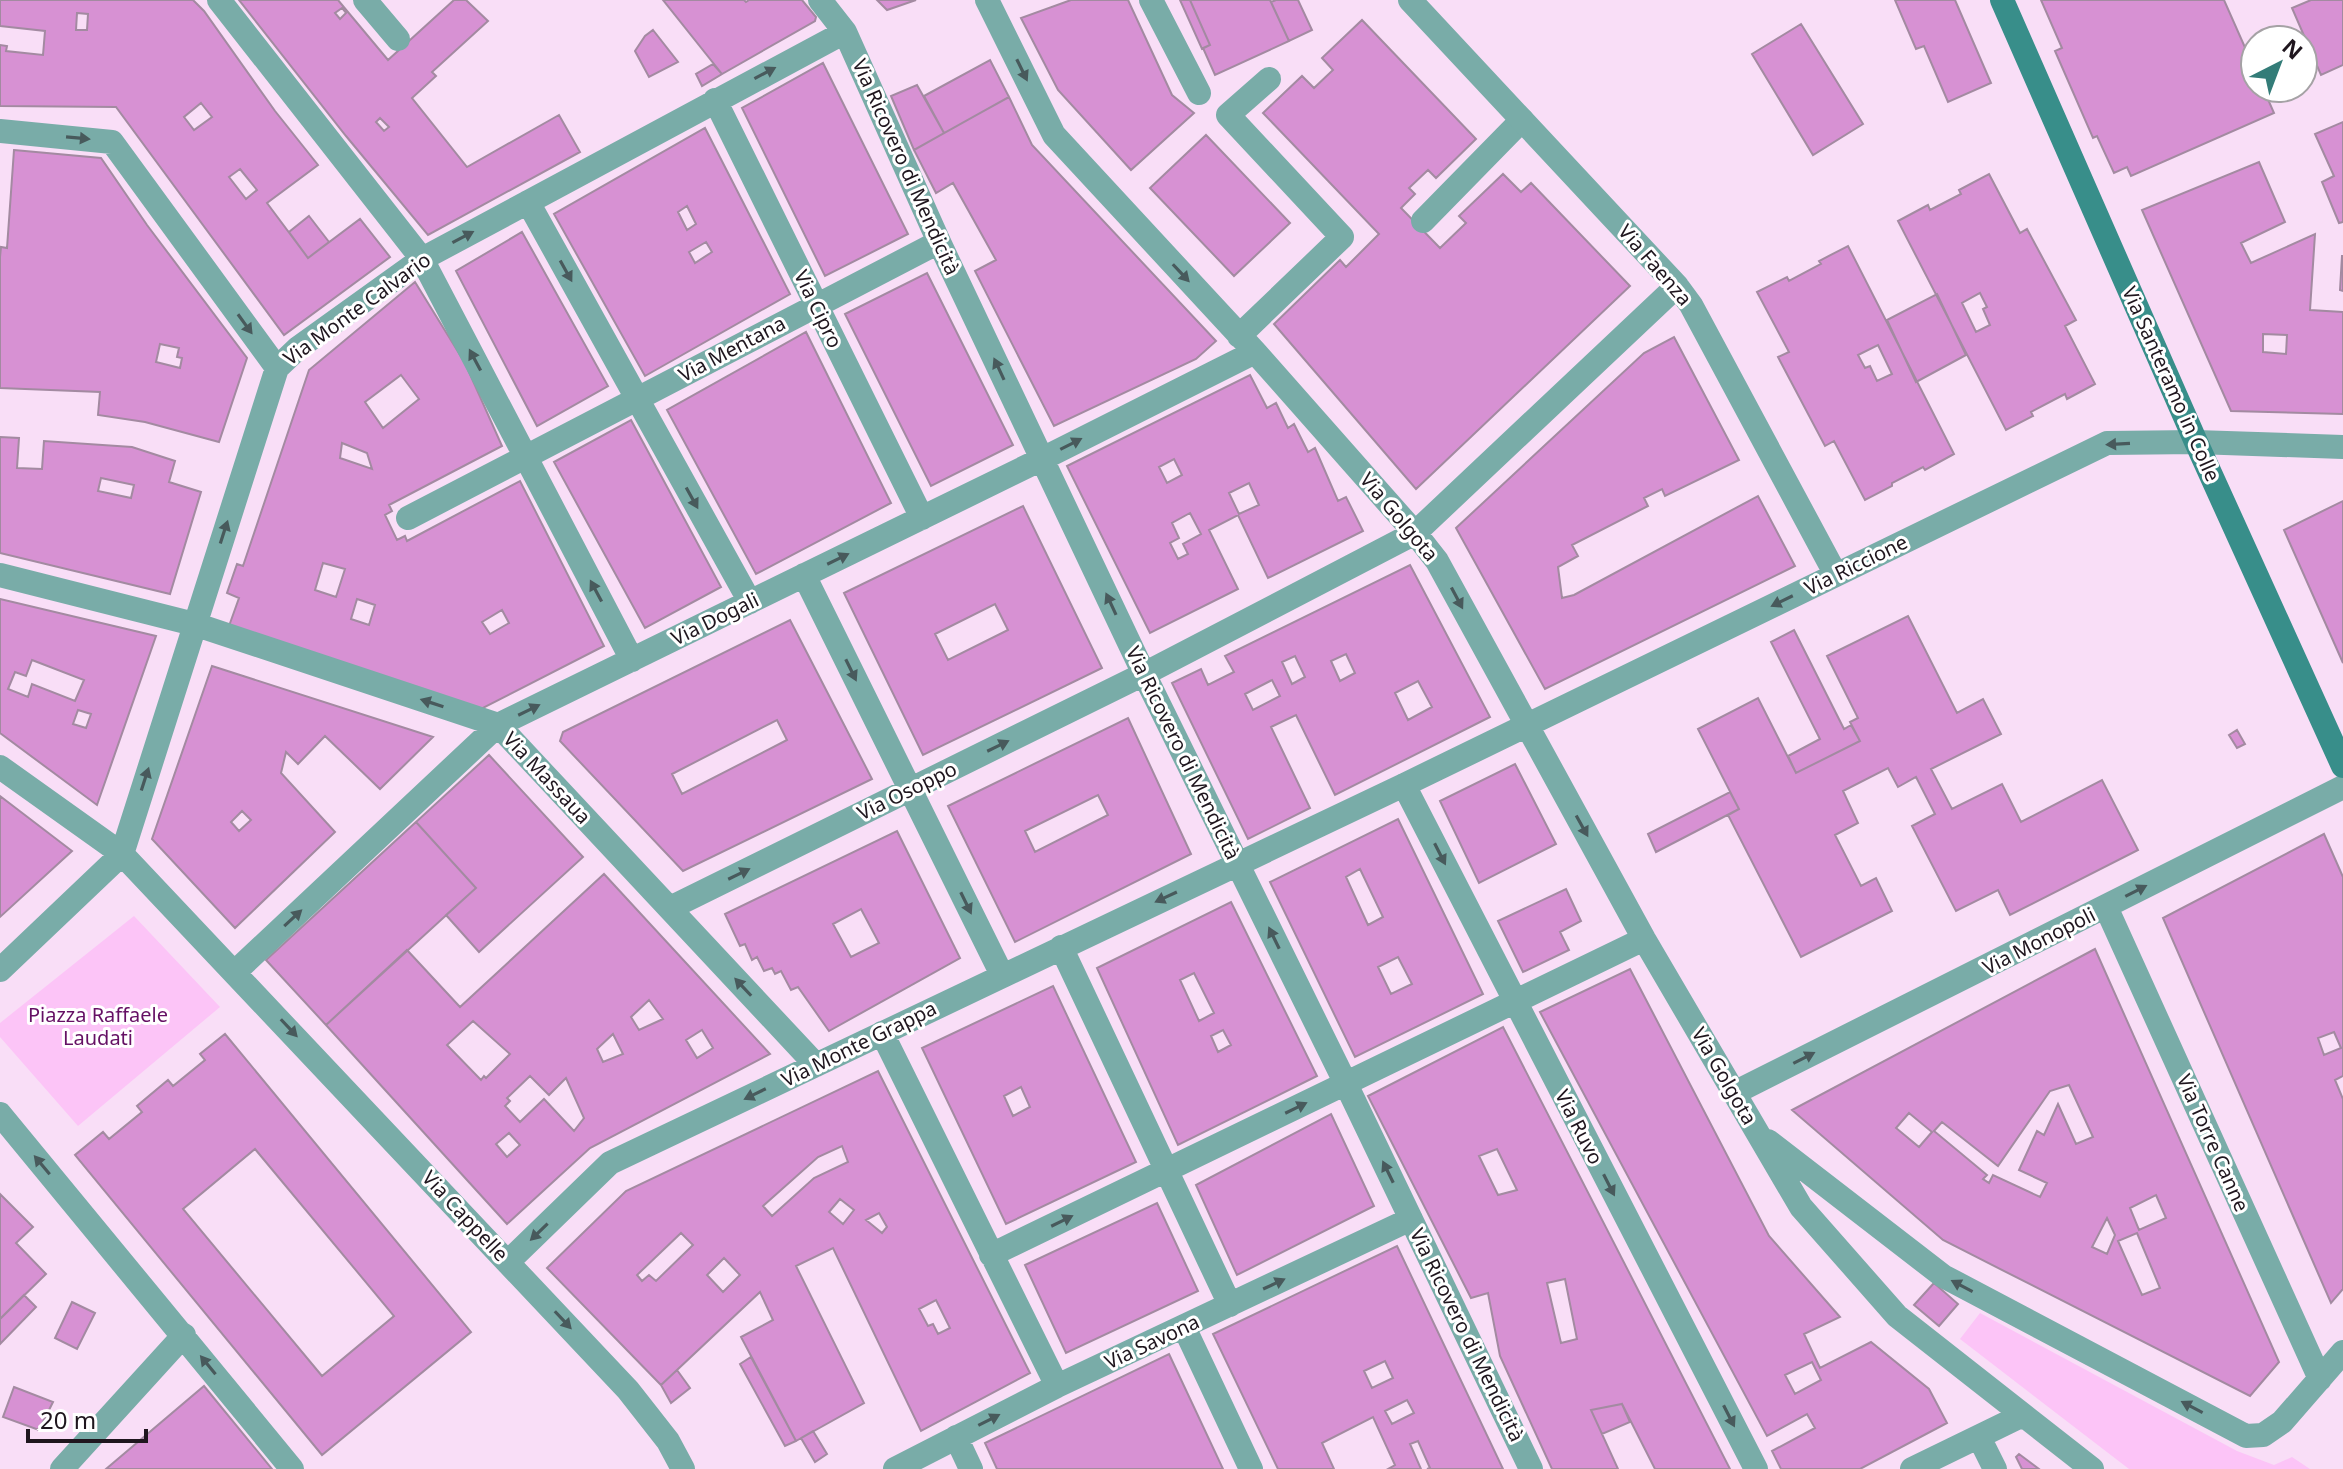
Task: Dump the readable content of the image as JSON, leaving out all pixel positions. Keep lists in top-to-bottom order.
{
  "streets": {
    "main road": ["Via Santeramo in Colle"],
    "street": [
      "Via Ricovero di Mendicità",
      "Via Faenza",
      "Via Monte Calvario",
      "Via Cipro",
      "Via Mentana",
      "Via Golgota",
      "Via Riccione",
      "Via Dogali",
      "Via Massaua",
      "Via Osoppo",
      "Via Monopoli",
      "Via Monte Grappa",
      "Via Ruvo",
      "Via Torre Canne",
      "Via Cappelle",
      "Via Savona"
    ]
  },
  "crossings": [
    ["Via Ricovero di Mendicità", "Via Monte Calvario"],
    ["Via Ricovero di Mendicità", "Via Mentana"],
    ["Via Ricovero di Mendicità", "Via Dogali"],
    ["Via Ricovero di Mendicità", "Via Osoppo"],
    ["Via Ricovero di Mendicità", "Via Monte Grappa"],
    ["Via Ricovero di Mendicità", "Via Savona"],
    ["Via Faenza", "Via Riccione"],
    ["Via Faenza", "Via Osoppo"],
    ["Via Monte Calvario", "Via Cipro"],
    ["Via Monte Calvario", "Via Massaua"],
    ["Via Cipro", "Via Mentana"],
    ["Via Cipro", "Via Dogali"],
    ["Via Santeramo in Colle", "Via Riccione"],
    ["Via Golgota", "Via Riccione"],
    ["Via Golgota", "Via Dogali"],
    ["Via Golgota", "Via Osoppo"],
    ["Via Golgota", "Via Monopoli"],
    ["Via Golgota", "Via Torre Canne"],
    ["Via Riccione", "Via Monte Grappa"],
    ["Via Riccione", "Via Ruvo"],
    ["Via Dogali", "Via Massaua"],
    ["Via Dogali", "Via Cappelle"],
    ["Via Massaua", "Via Osoppo"],
    ["Via Massaua", "Via Monte Grappa"],
    ["Via Monopoli", "Via Torre Canne"],
    ["Via Monte Grappa", "Via Ruvo"],
    ["Via Monte Grappa", "Via Cappelle"]
  ],
  "one_way": [
    "Via Monte Calvario",
    "Via Riccione",
    "Via Dogali",
    "Via Massaua",
    "Via Osoppo",
    "Via Monopoli",
    "Via Monte Grappa",
    "Via Ruvo",
    "Via Cappelle"
  ],
  "parks": ["Piazza Raffaele Laudati"],
  "scale_bar": "20 m",
  "north": "top right"
}
